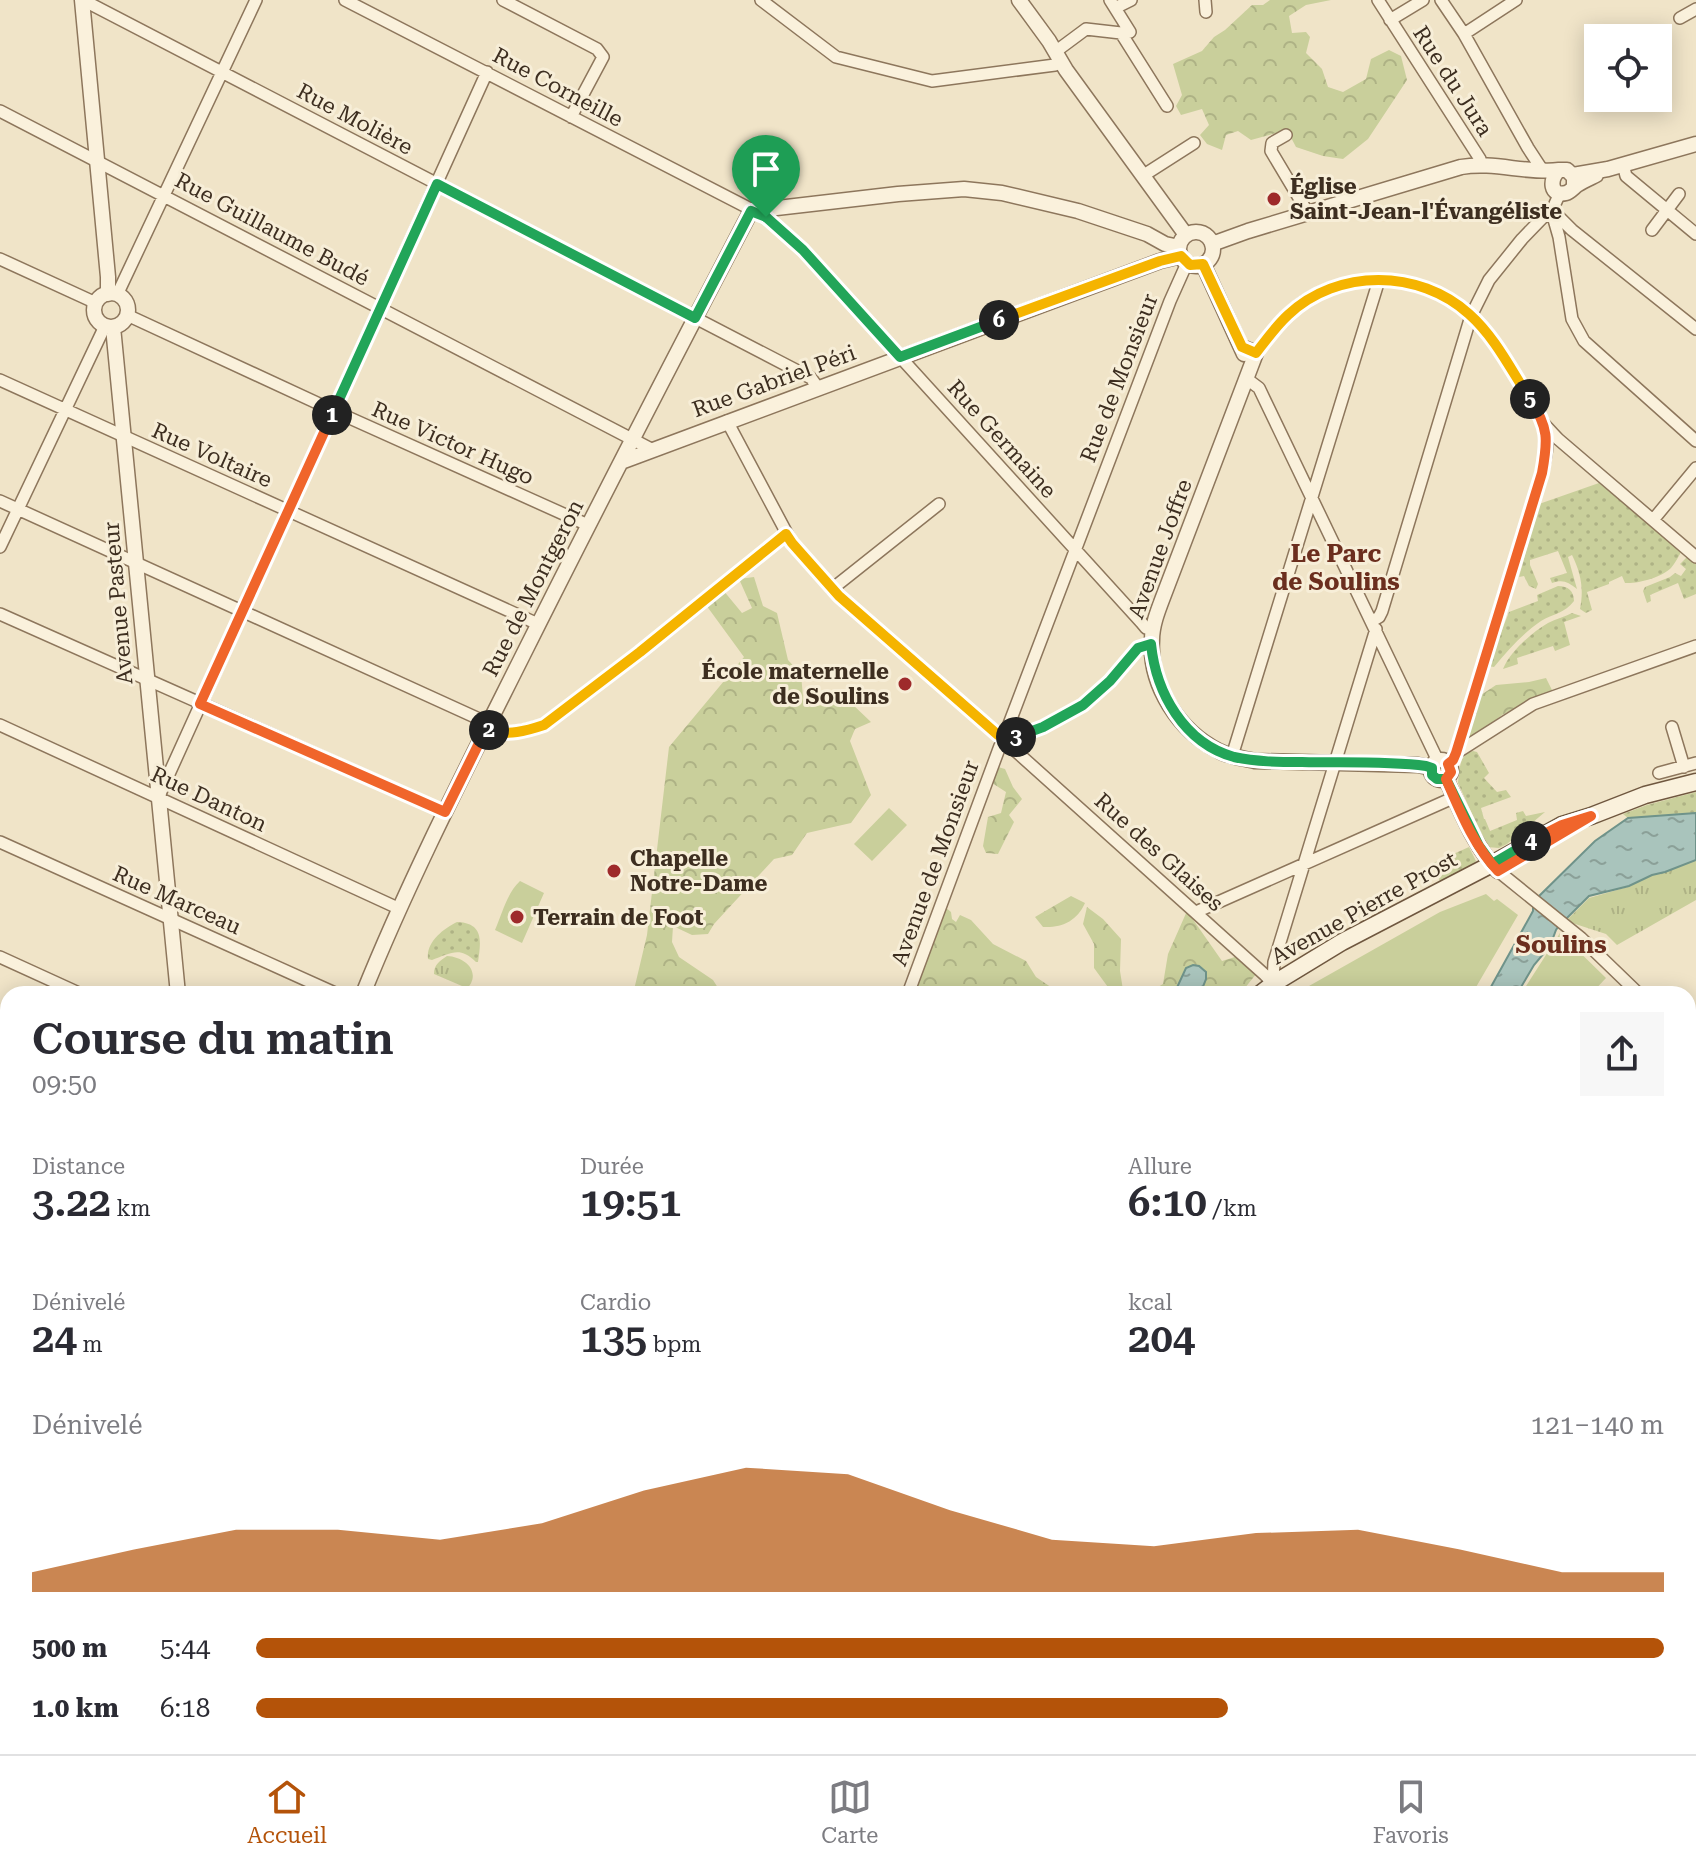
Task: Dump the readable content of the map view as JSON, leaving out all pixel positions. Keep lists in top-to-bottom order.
{
  "streets": {
    "main road": ["Avenue Pierre Prost"],
    "street": [
      "Rue du Jura",
      "Rue Corneille",
      "Rue Molière",
      "Rue Guillaume Budé",
      "Rue de Monsieur",
      "Rue Gabriel Péri",
      "Rue Germaine",
      "Rue Victor Hugo",
      "Rue Voltaire",
      "Avenue Joffre",
      "Rue de Montgeron",
      "Avenue Pasteur",
      "Rue Danton",
      "Rue des Glaises",
      "Avenue de Monsieur",
      "Rue Marceau"
    ]
  },
  "crossings": [
    ["Rue Corneille", "Rue Germaine"],
    ["Rue Corneille", "Rue de Montgeron"],
    ["Rue Molière", "Rue Gabriel Péri"],
    ["Rue Molière", "Rue de Montgeron"],
    ["Rue Guillaume Budé", "Rue Gabriel Péri"],
    ["Rue Guillaume Budé", "Rue de Montgeron"],
    ["Rue de Monsieur", "Rue Gabriel Péri"],
    ["Rue de Monsieur", "Rue Germaine"],
    ["Rue de Monsieur", "Rue des Glaises"],
    ["Rue de Monsieur", "Avenue de Monsieur"],
    ["Rue Gabriel Péri", "Rue Germaine"],
    ["Rue Gabriel Péri", "Rue des Glaises"],
    ["Rue Germaine", "Avenue Joffre"],
    ["Rue Germaine", "Rue de Montgeron"],
    ["Rue Victor Hugo", "Rue de Montgeron"],
    ["Rue Victor Hugo", "Avenue Pasteur"],
    ["Rue Voltaire", "Rue de Montgeron"],
    ["Rue Voltaire", "Avenue Pasteur"],
    ["Rue de Montgeron", "Rue Danton"],
    ["Avenue Pasteur", "Rue Danton"],
    ["Avenue Pasteur", "Rue Marceau"],
    ["Rue des Glaises", "Avenue de Monsieur"]
  ],
  "districts": ["Le Parc de Soulins", "Soulins"],
  "places": [
    "Église Saint-Jean-l'Évangéliste",
    "École maternelle de Soulins",
    "Chapelle Notre-Dame",
    "Terrain de Foot"
  ],
  "page": {
    "pins": [
      "6",
      "5",
      "1",
      "2",
      "3",
      "4"
    ],
    "heading": ["Course du matin", "09:50"],
    "stats": [
      ["Distance", "3.22 km"],
      ["Durée", "19:51"],
      ["Allure", "6:10 /km"],
      ["Dénivelé", "24 m"],
      ["Cardio", "135 bpm"],
      ["kcal", "204"]
    ],
    "chart": ["Dénivelé", "121–140 m"],
    "list": [
      {
        "name": "500 m",
        "note": "5:44"
      },
      {
        "name": "1.0 km",
        "note": "6:18"
      }
    ],
    "tabs": ["Accueil", "Carte", "Favoris"]
  }
}
